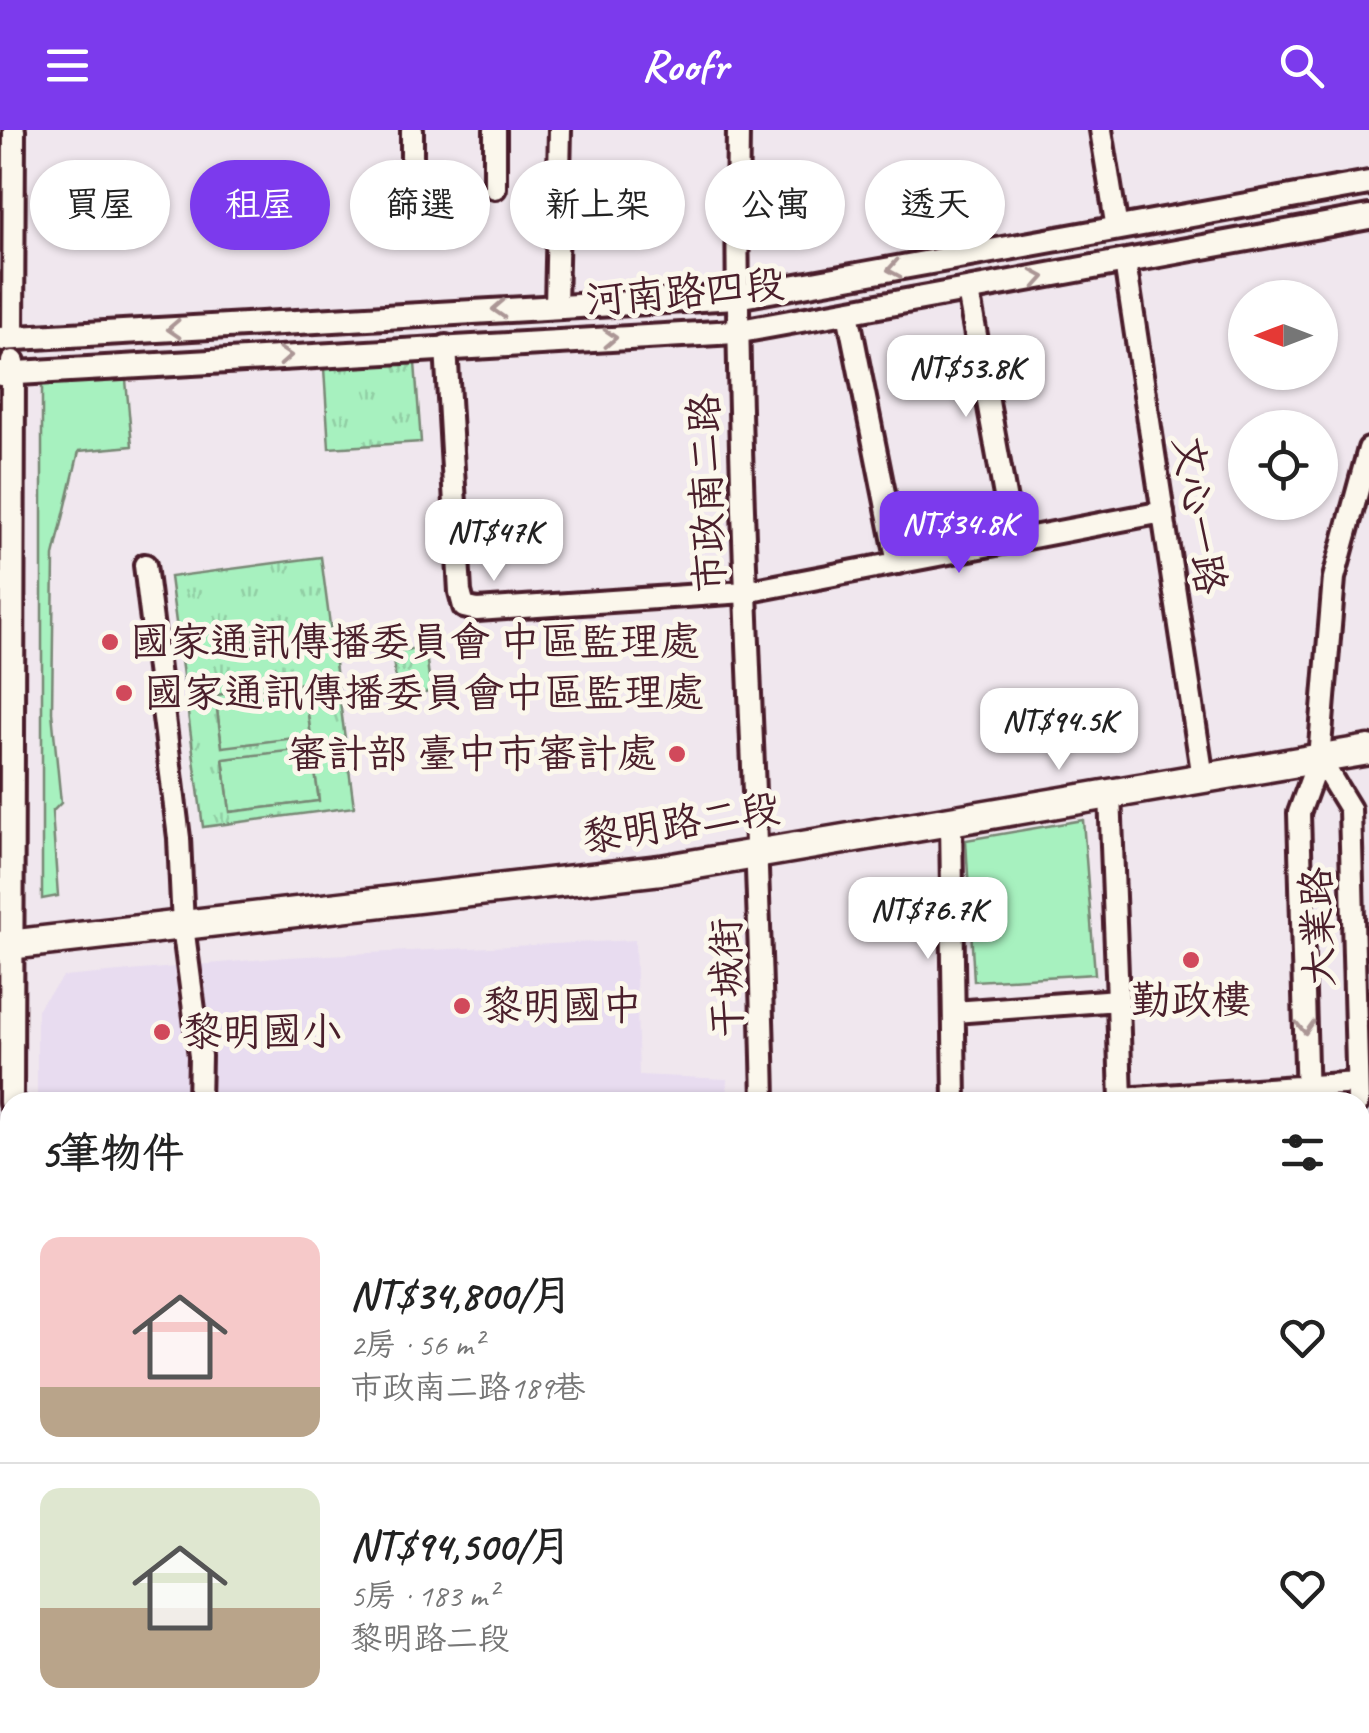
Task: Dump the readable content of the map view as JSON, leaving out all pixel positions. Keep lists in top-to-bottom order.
{
  "streets": {
    "main road": ["黎明路二段"],
    "street": [
      "河南路四段",
      "市政南二路",
      "文心一路",
      "大業路",
      "干城街"
    ]
  },
  "crossings": [
    ["河南路四段", "市政南二路"],
    ["河南路四段", "文心一路"],
    ["市政南二路", "黎明路二段"],
    ["市政南二路", "干城街"],
    ["文心一路", "黎明路二段"],
    ["黎明路二段", "大業路"],
    ["黎明路二段", "干城街"]
  ],
  "places": [
    "國家通訊傳播委員會 中區監理處",
    "國家通訊傳播委員會中區監理處",
    "審計部 臺中市審計處",
    "勤政樓",
    "黎明國中",
    "黎明國小"
  ],
  "north": "left",
  "page": {
    "header": "Roofr",
    "chip": [
      "買屋",
      "租屋",
      "篩選",
      "新上架",
      "公寓",
      "透天"
    ],
    "price": [
      "NT$53.8K",
      "NT$34.8K",
      "NT$47K",
      "NT$94.5K",
      "NT$76.7K"
    ],
    "heading": "5筆物件",
    "list": [
      {
        "name": "NT$34,800/月",
        "note": "2房 · 56 m² · 市政南二路189巷"
      },
      {
        "name": "NT$94,500/月",
        "note": "5房 · 183 m² · 黎明路二段"
      }
    ]
  }
}
